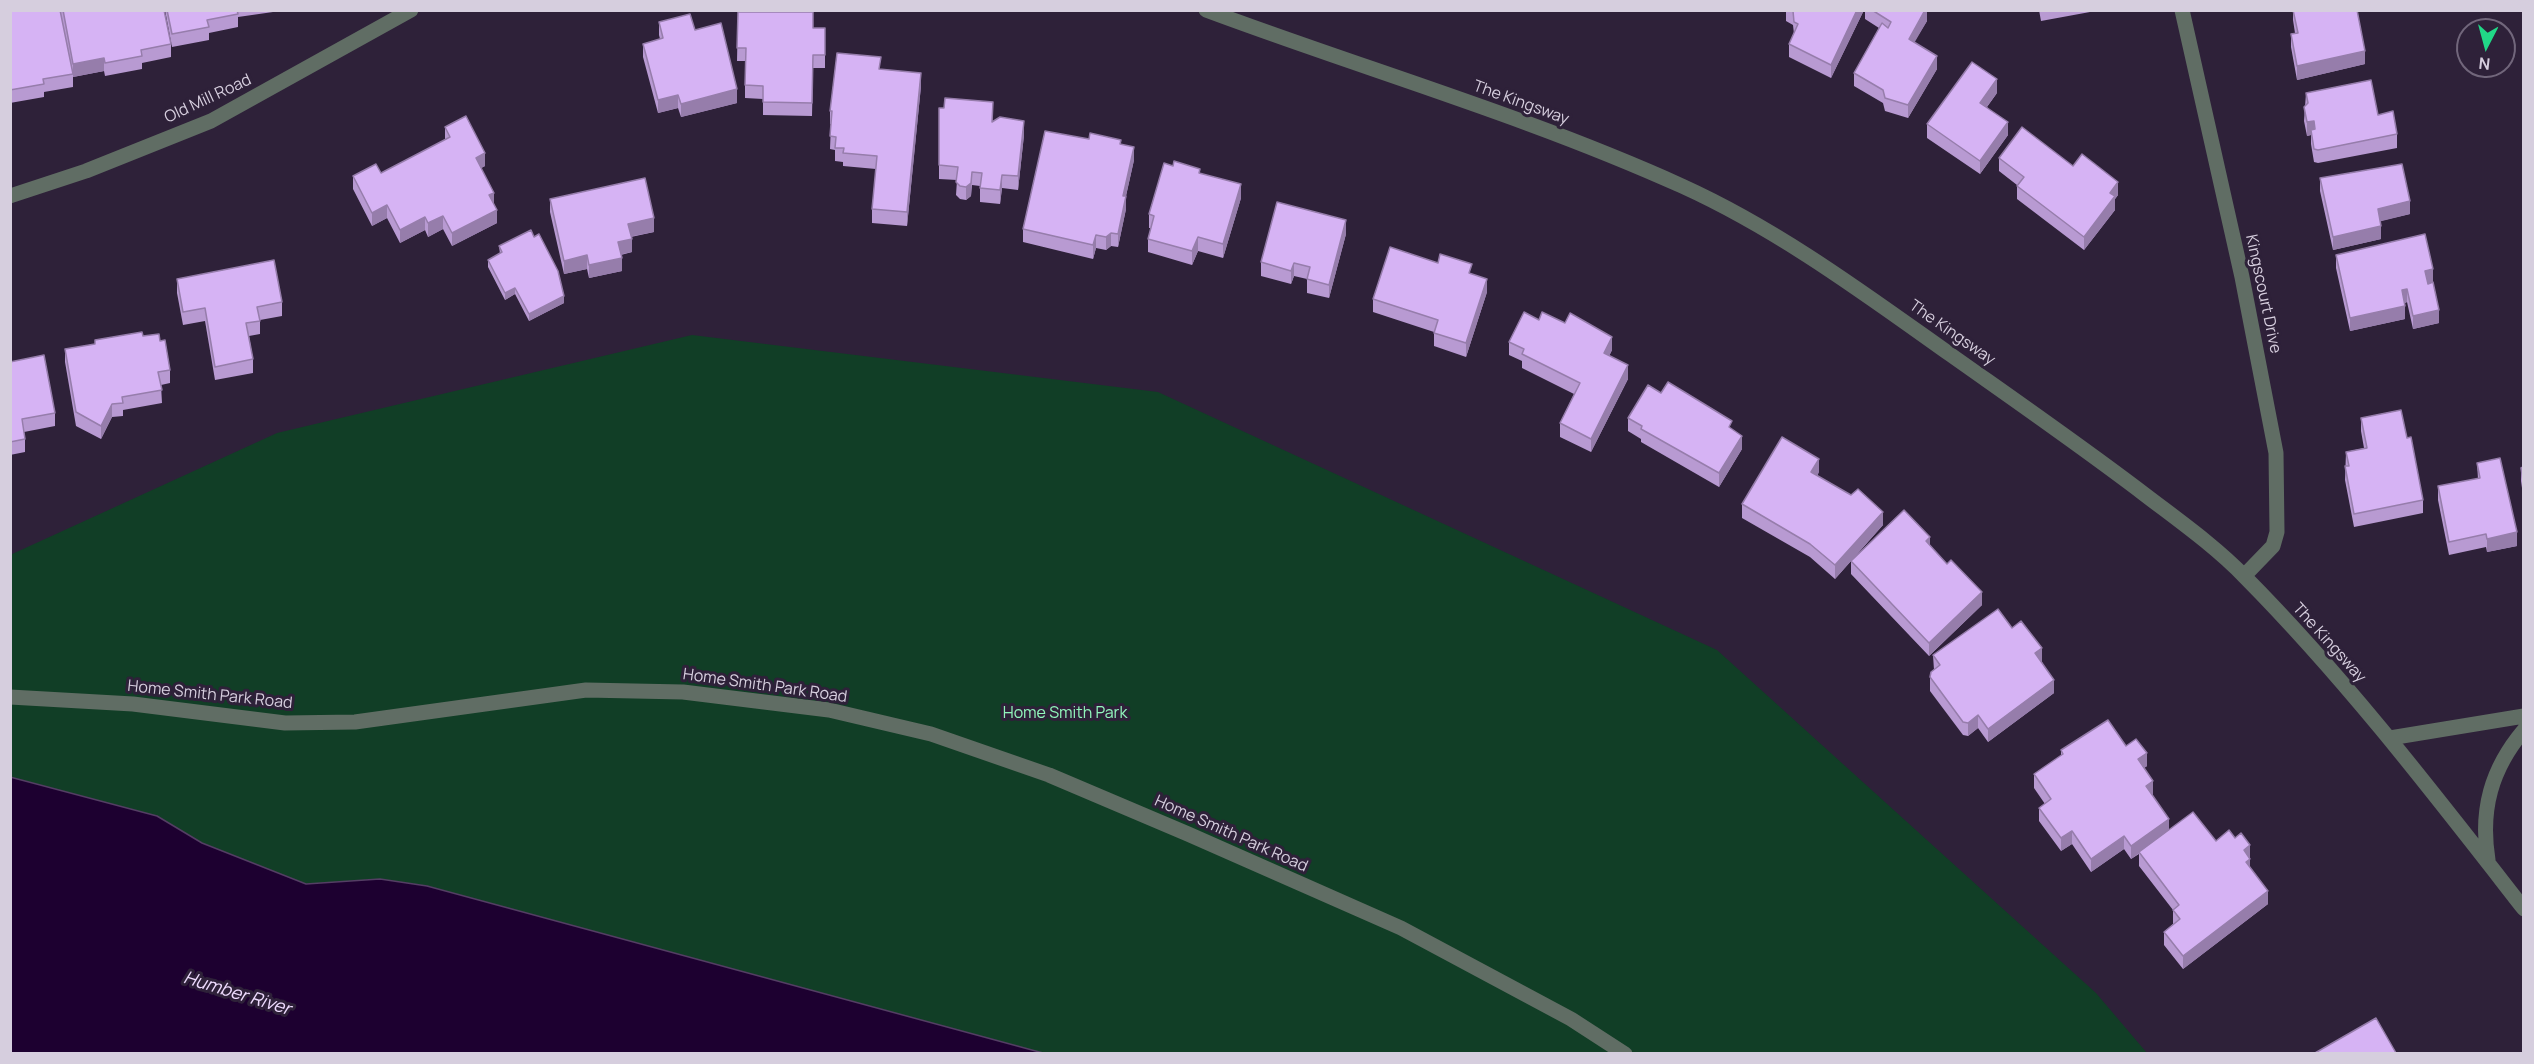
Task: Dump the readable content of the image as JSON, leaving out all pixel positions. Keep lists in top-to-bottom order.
{
  "streets": {
    "street": [
      "Old Mill Road",
      "The Kingsway",
      "Kingscourt Drive",
      "Home Smith Park Road"
    ]
  },
  "crossings": [
    ["The Kingsway", "Kingscourt Drive"]
  ],
  "water": ["Humber River"],
  "parks": ["Home Smith Park"],
  "north": "bottom"
}
